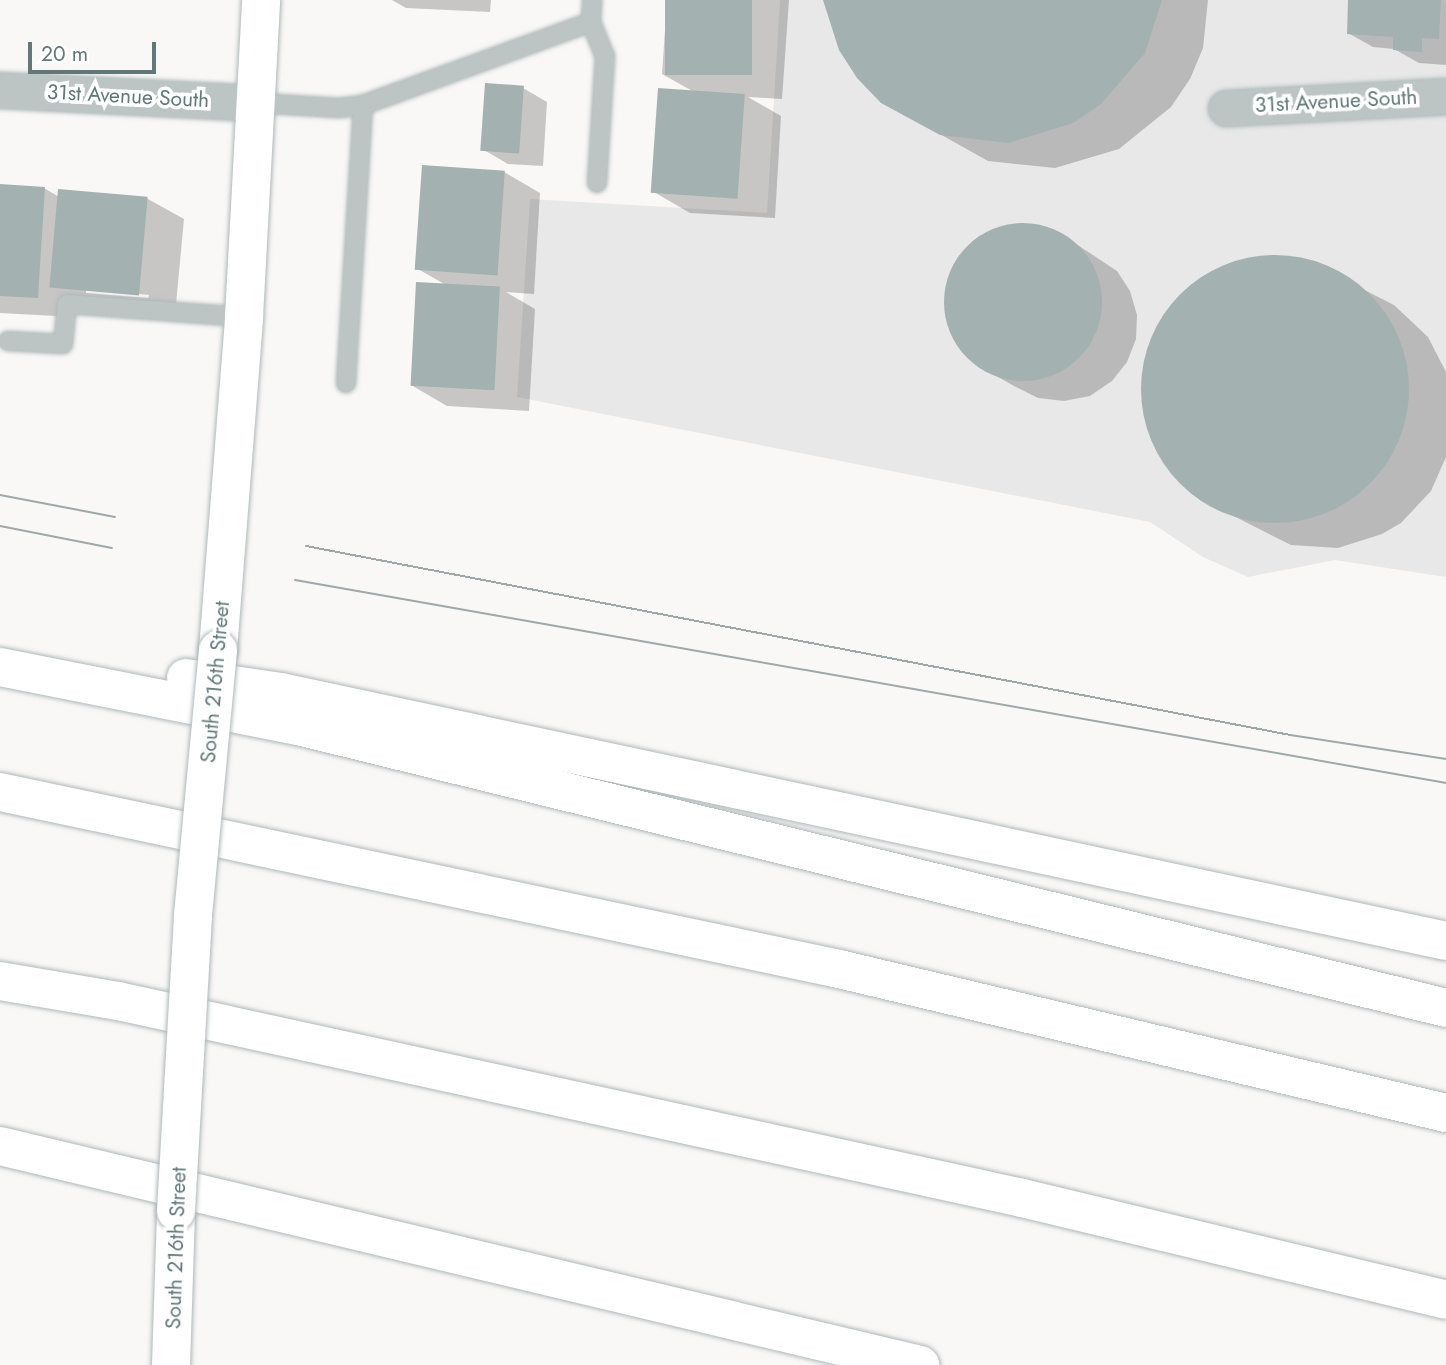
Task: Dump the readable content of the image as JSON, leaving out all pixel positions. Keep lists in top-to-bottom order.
{
  "streets": {
    "main road": ["South 216th Street"],
    "street": ["31st Avenue South"]
  },
  "crossings": [
    ["31st Avenue South", "South 216th Street"]
  ],
  "scale_bar": "20 m"
}
